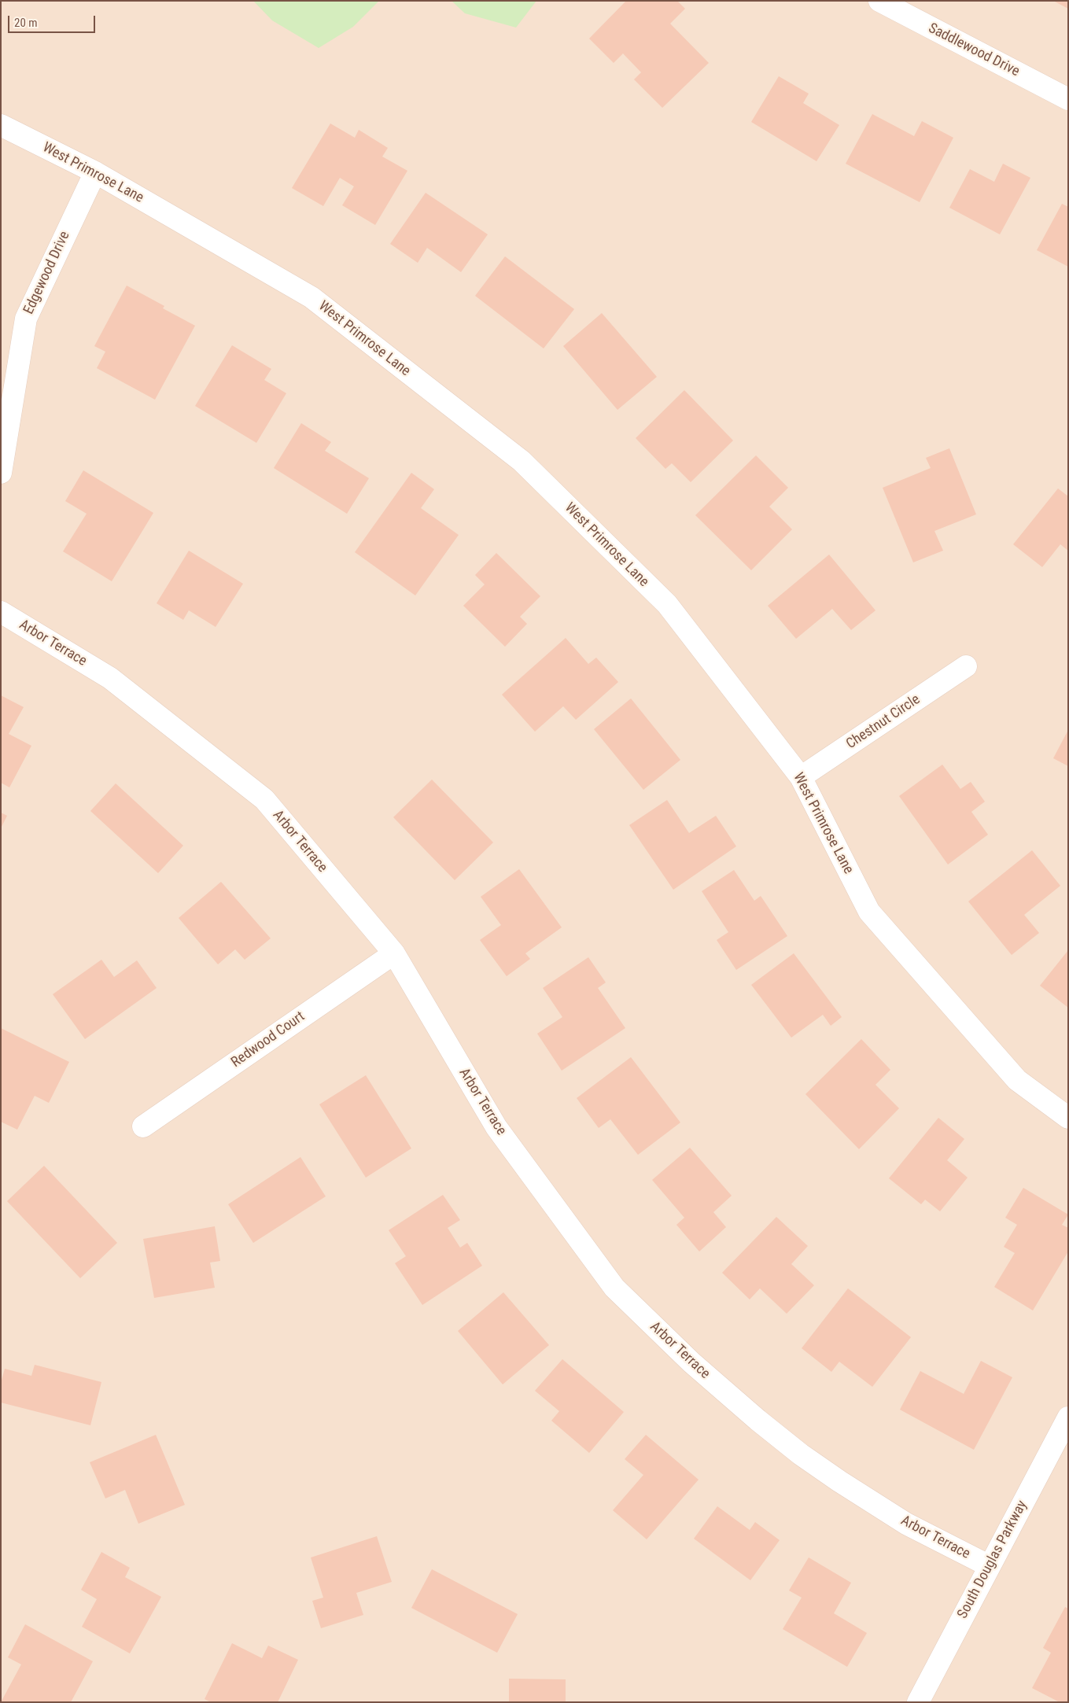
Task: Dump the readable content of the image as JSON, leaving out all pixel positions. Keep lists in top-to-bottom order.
{
  "streets": {
    "street": [
      "Saddlewood Drive",
      "West Primrose Lane",
      "Edgewood Drive",
      "Arbor Terrace",
      "Chestnut Circle",
      "Redwood Court",
      "South Douglas Parkway"
    ]
  },
  "crossings": [
    ["West Primrose Lane", "Edgewood Drive"],
    ["West Primrose Lane", "Chestnut Circle"],
    ["Arbor Terrace", "Redwood Court"],
    ["Arbor Terrace", "South Douglas Parkway"]
  ],
  "scale_bar": "20 m"
}
